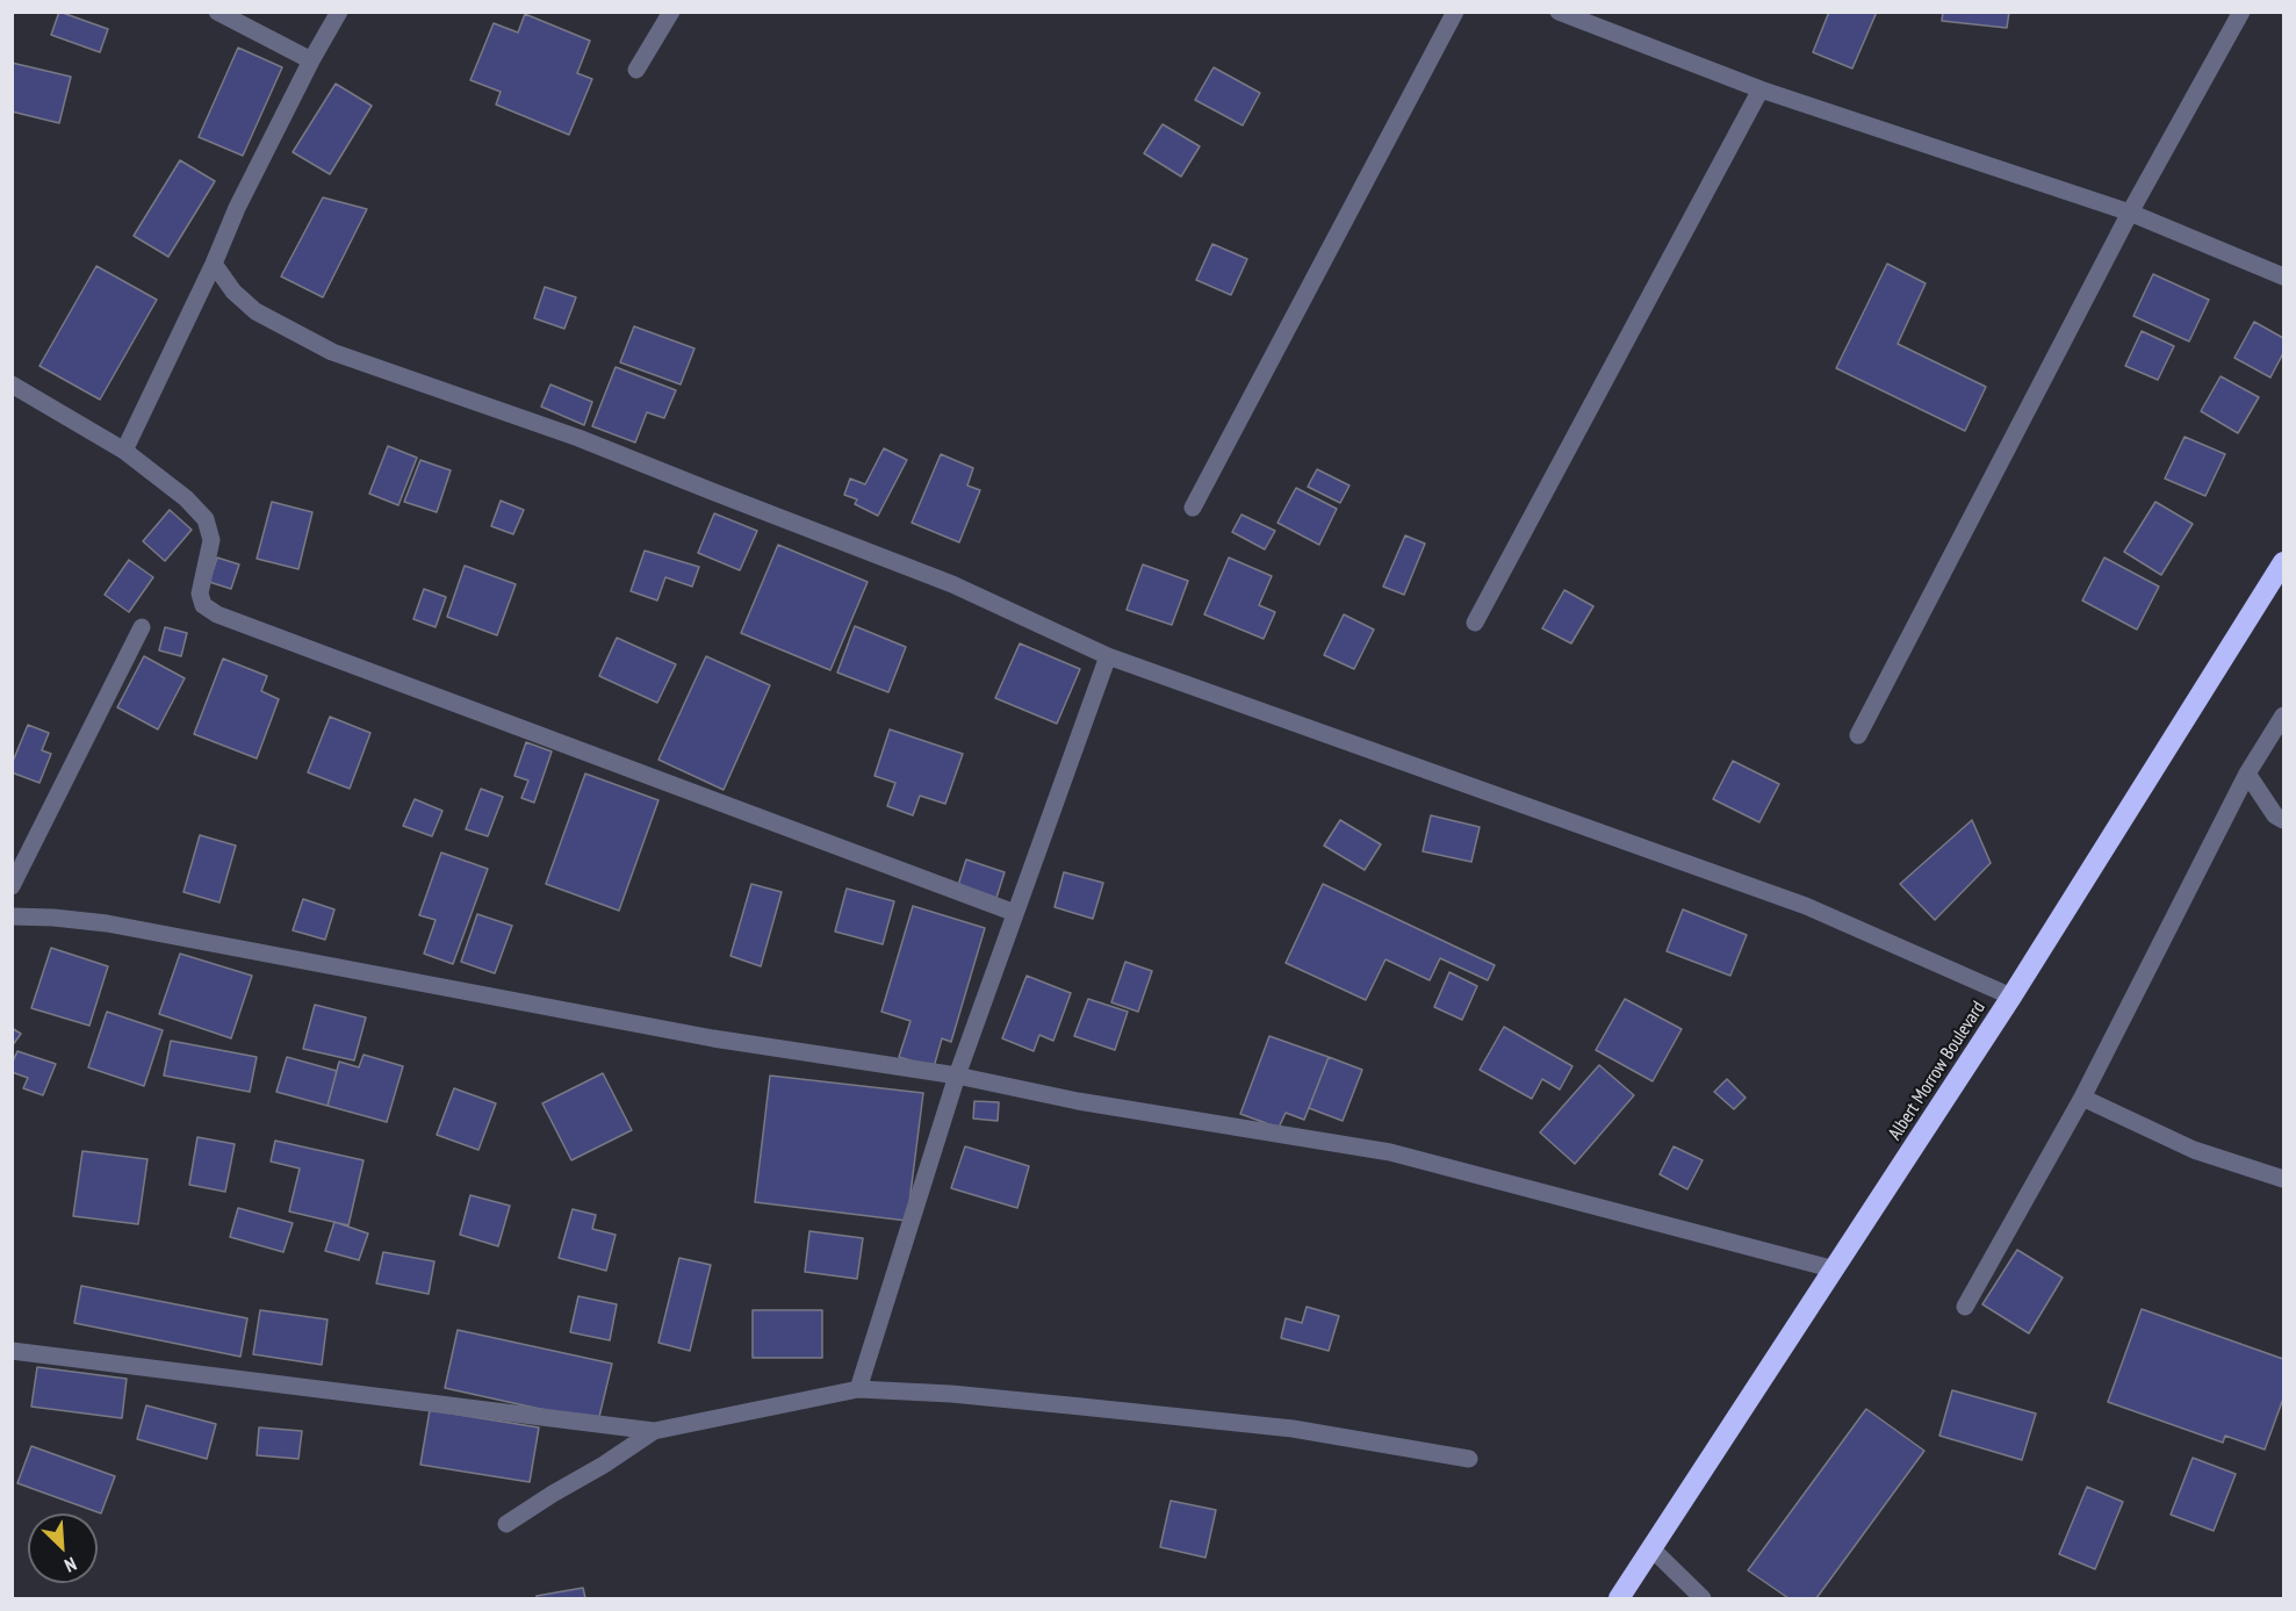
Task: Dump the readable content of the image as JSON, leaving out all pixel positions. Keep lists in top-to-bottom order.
{
  "streets": {
    "highway": ["Albert Morrow Boulevard"]
  },
  "north": "bottom right"
}
